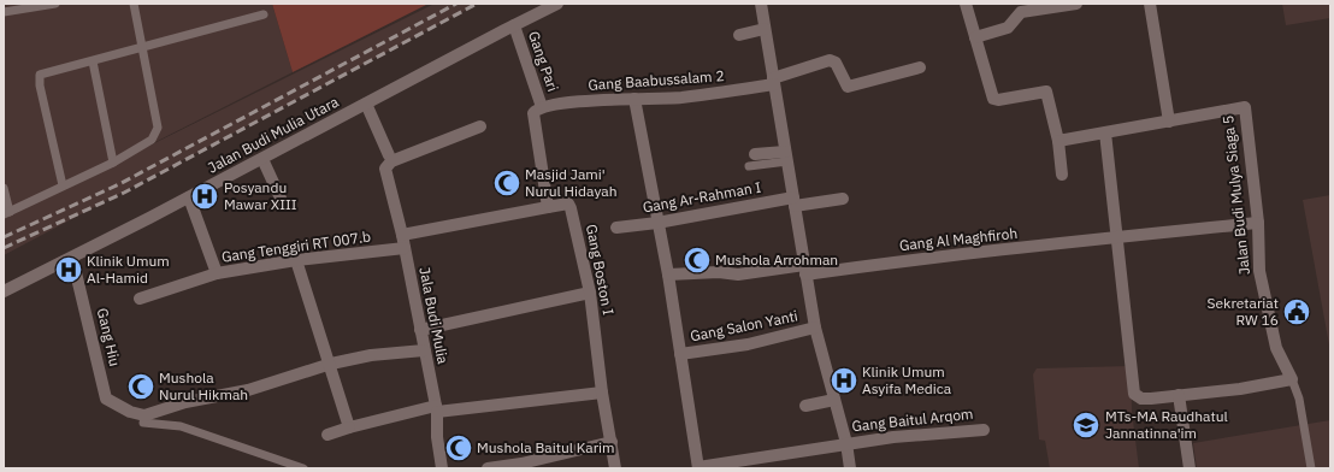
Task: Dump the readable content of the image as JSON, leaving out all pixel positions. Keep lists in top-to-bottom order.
{
  "streets": {
    "street": [
      "Gang Pari",
      "Gang Baabussalam 2",
      "Jalan Budi Mulia Utara",
      "Jalan Budi Mulya Siaga 5",
      "Gang Ar-Rahman I",
      "Gang Al Maghfiroh",
      "Gang Tenggiri RT 007.b",
      "Gang Boston I",
      "Jala Budi Mulia",
      "Gang Salon Yanti",
      "Gang Hiu",
      "Gang Baitul Arqom"
    ]
  },
  "crossings": [
    ["Gang Pari", "Gang Baabussalam 2"],
    ["Gang Pari", "Jalan Budi Mulia Utara"],
    ["Jalan Budi Mulia Utara", "Gang Hiu"],
    ["Jalan Budi Mulya Siaga 5", "Gang Al Maghfiroh"],
    ["Gang Tenggiri RT 007.b", "Jala Budi Mulia"]
  ],
  "places": {
    "mosque": [
      "Masjid Jami' Nurul Hidayah",
      "Mushola Arrohman",
      "Mushola Nurul Hikmah",
      "Mushola Baitul Karim"
    ],
    "hospital": ["Posyandu Mawar XIII", "Klinik Umum Al-Hamid", "Klinik Umum Asyifa Medica"],
    "public building": ["Sekretariat RW 16"],
    "school or university": ["MTs-MA Raudhatul Jannatinna'im"]
  }
}
